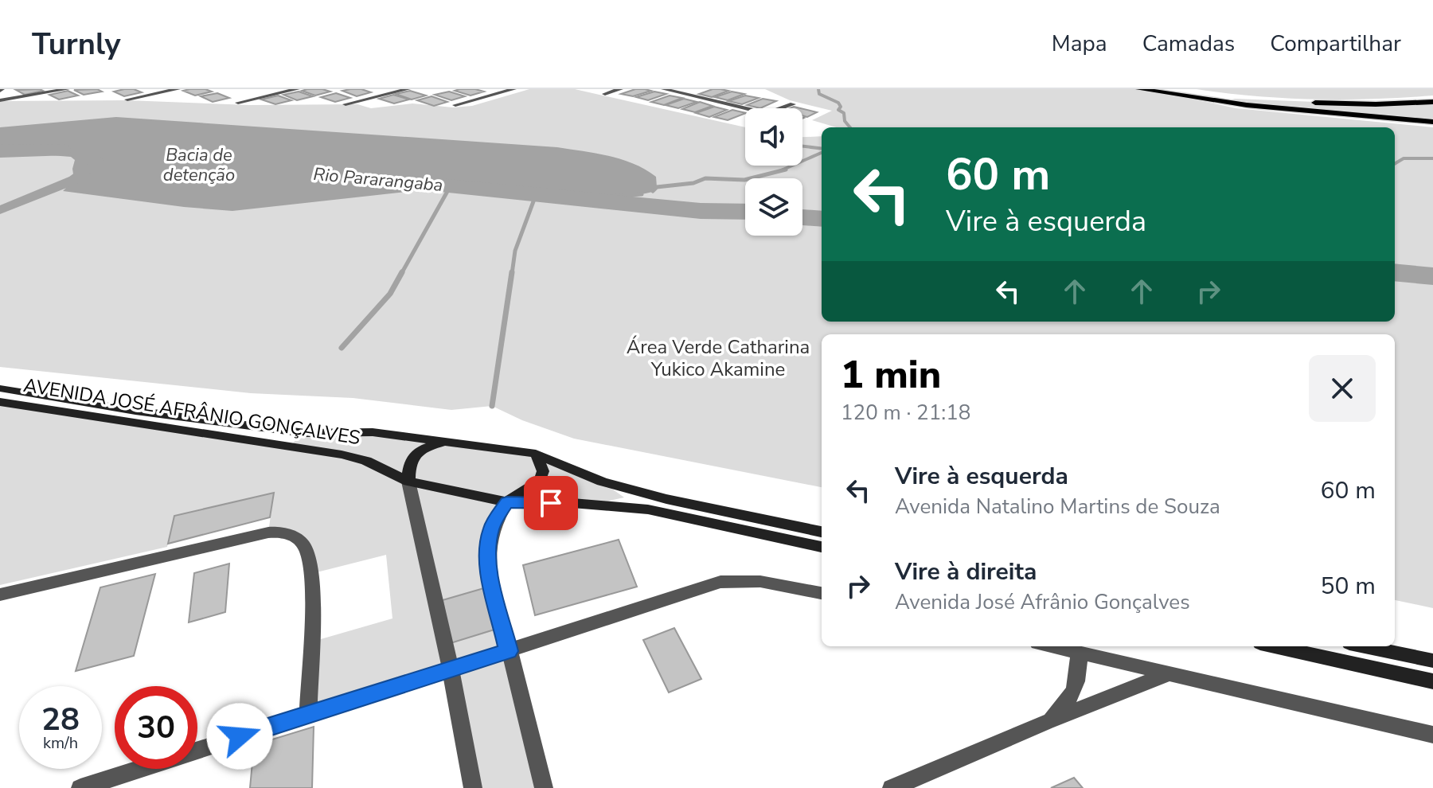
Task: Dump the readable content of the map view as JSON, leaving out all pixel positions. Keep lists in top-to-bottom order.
{
  "streets": {
    "main road": ["AVENIDA JOSÉ AFRÂNIO GONÇALVES"]
  },
  "water": ["Bacia de detenção", "Rio Pararangaba"],
  "parks": ["Área Verde Catharina Yukico Akamine"],
  "page": {
    "header": "Turnly",
    "nav": ["Mapa", "Camadas", "Compartilhar"],
    "turn": ["60 m", "Vire à esquerda"],
    "heading": ["1 min", "120 m · 21:18"],
    "list": [
      {
        "name": "Vire à esquerda",
        "note": "Avenida Natalino Martins de Souza",
        "value": "60 m"
      },
      {
        "name": "Vire à direita",
        "note": "Avenida José Afrânio Gonçalves",
        "value": "50 m"
      }
    ],
    "speed": "28 km/h",
    "limit": "30"
  }
}
